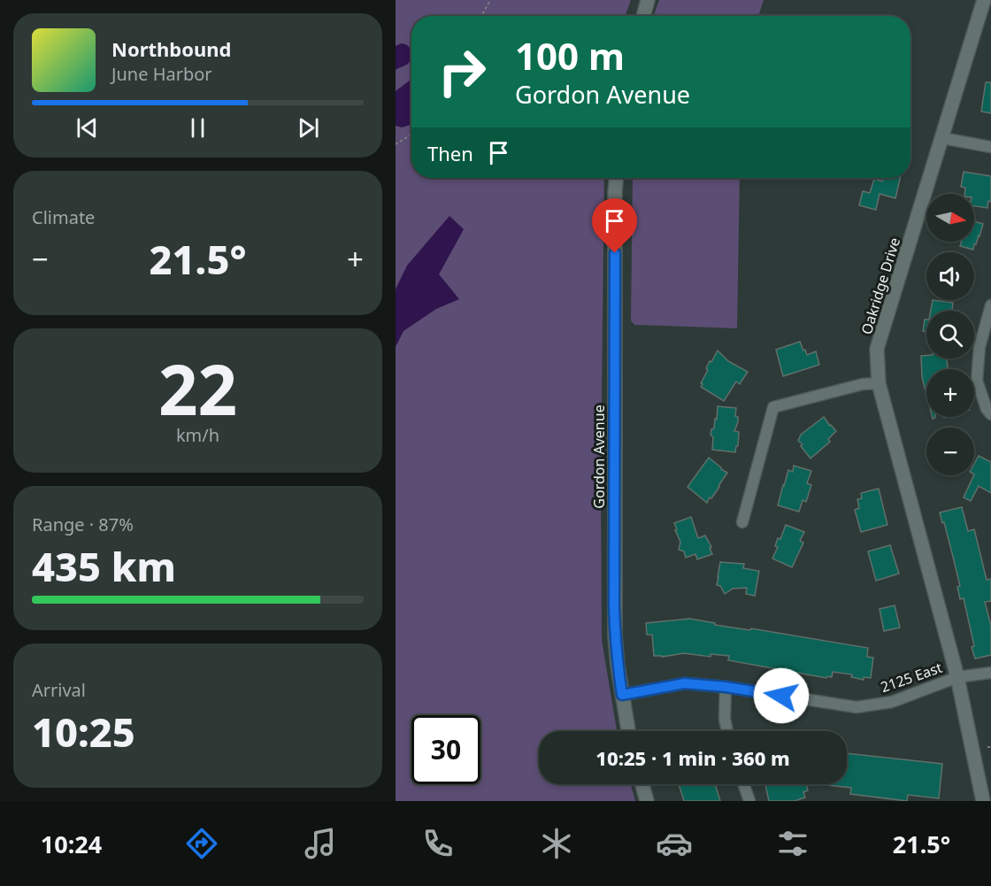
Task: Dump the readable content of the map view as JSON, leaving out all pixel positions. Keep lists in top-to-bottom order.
{
  "streets": {
    "street": ["Oakridge Drive", "Gordon Avenue", "2125 East"]
  },
  "crossings": [
    ["Oakridge Drive", "2125 East"],
    ["Gordon Avenue", "2125 East"]
  ],
  "north": "right",
  "page": {
    "turn": ["100 m", "Gordon Avenue"],
    "song": ["Northbound", "June Harbor"],
    "then": "Then",
    "tile": [
      "Climate",
      ["22", "km/h"],
      ["Range · 87%", "435 km"],
      ["Arrival", "10:25"]
    ],
    "map_buttons": ["+", "−"],
    "heat": ["−", "21.5°", "+"],
    "limit": "30",
    "trip": "10:25 · 1 min · 360 m",
    "tabs": ["10:24", "21.5°"]
  }
}
